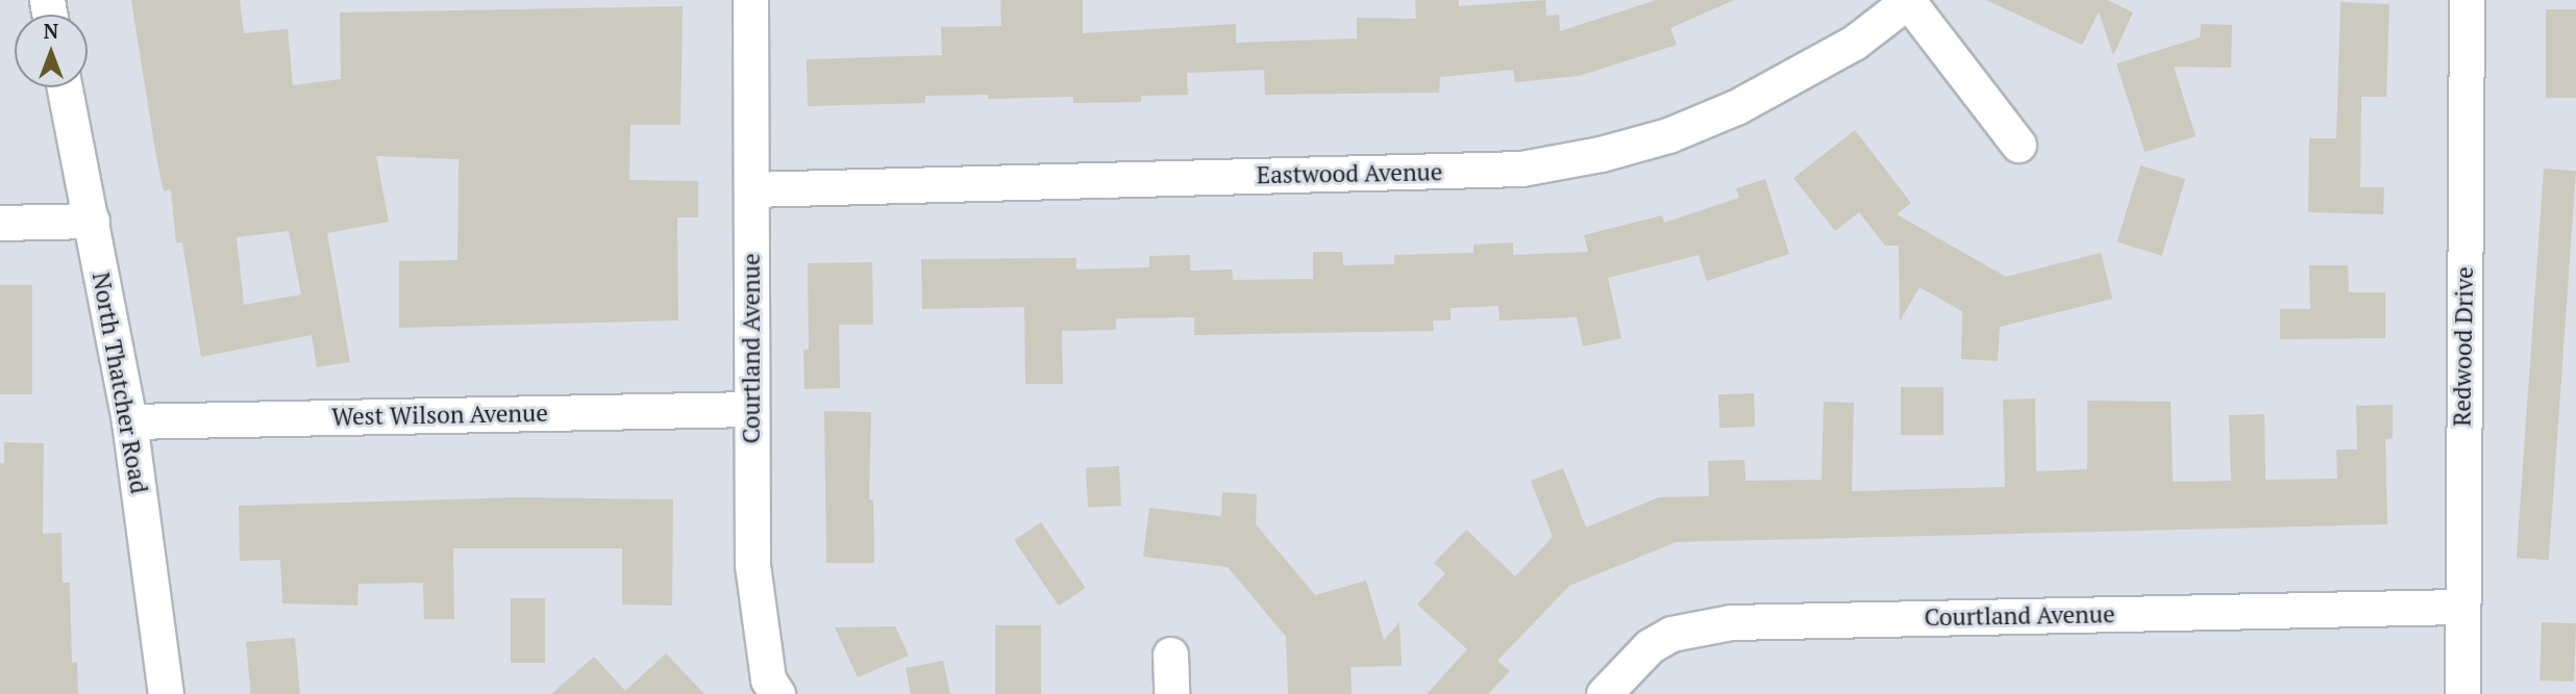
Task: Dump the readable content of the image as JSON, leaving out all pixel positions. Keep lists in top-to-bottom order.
{
  "streets": {
    "street": [
      "Eastwood Avenue",
      "Redwood Drive",
      "Courtland Avenue",
      "North Thatcher Road",
      "West Wilson Avenue"
    ]
  },
  "crossings": [
    ["Eastwood Avenue", "Courtland Avenue"],
    ["Redwood Drive", "Courtland Avenue"],
    ["Courtland Avenue", "West Wilson Avenue"],
    ["North Thatcher Road", "West Wilson Avenue"]
  ],
  "north": "top"
}
